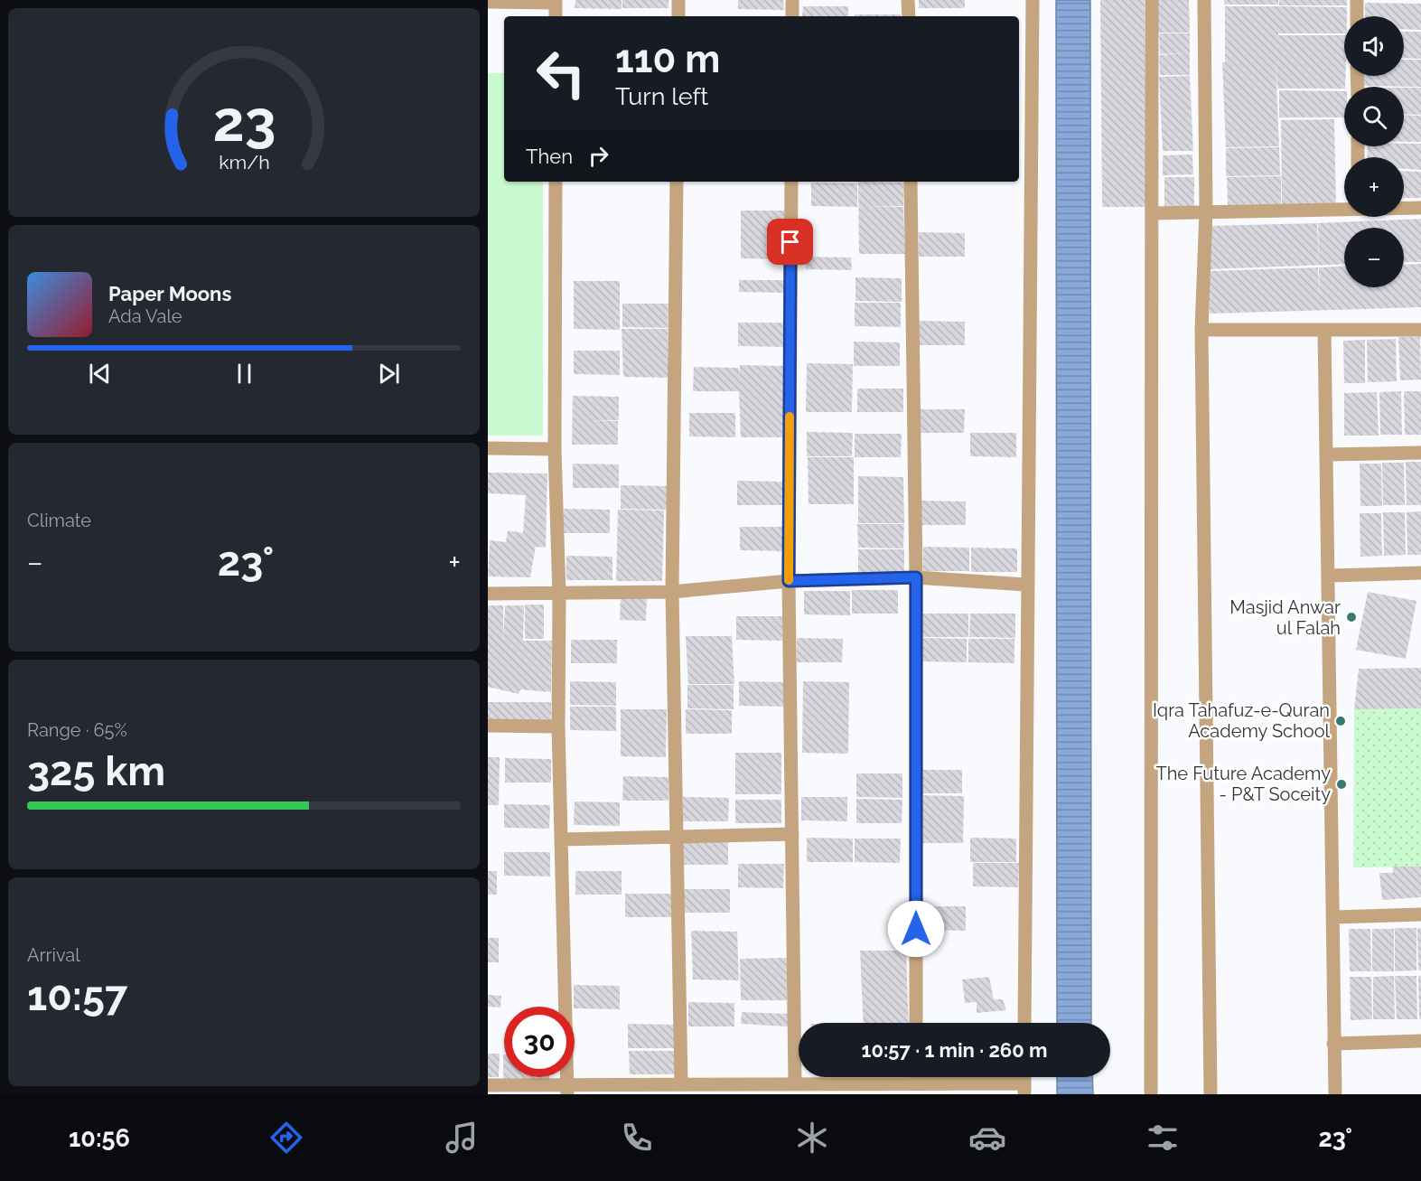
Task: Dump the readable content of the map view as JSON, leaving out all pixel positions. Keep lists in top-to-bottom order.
{
  "places": ["Masjid Anwar ul Falah", "Iqra Tahafuz-e-Quran Academy School", "The Future Academy - P&T Soceity"],
  "page": {
    "map_buttons": ["+", "−"],
    "turn": ["110 m", "Turn left"],
    "then": "Then",
    "song": ["Paper Moons", "Ada Vale"],
    "tile": [
      "Climate",
      ["Range · 65%", "325 km"],
      ["Arrival", "10:57"]
    ],
    "heat": ["−", "23°", "+"],
    "limit": "30",
    "trip": "10:57 · 1 min · 260 m",
    "tabs": ["10:56", "23°"],
    "gauge": ["23", "km/h"]
  }
}
